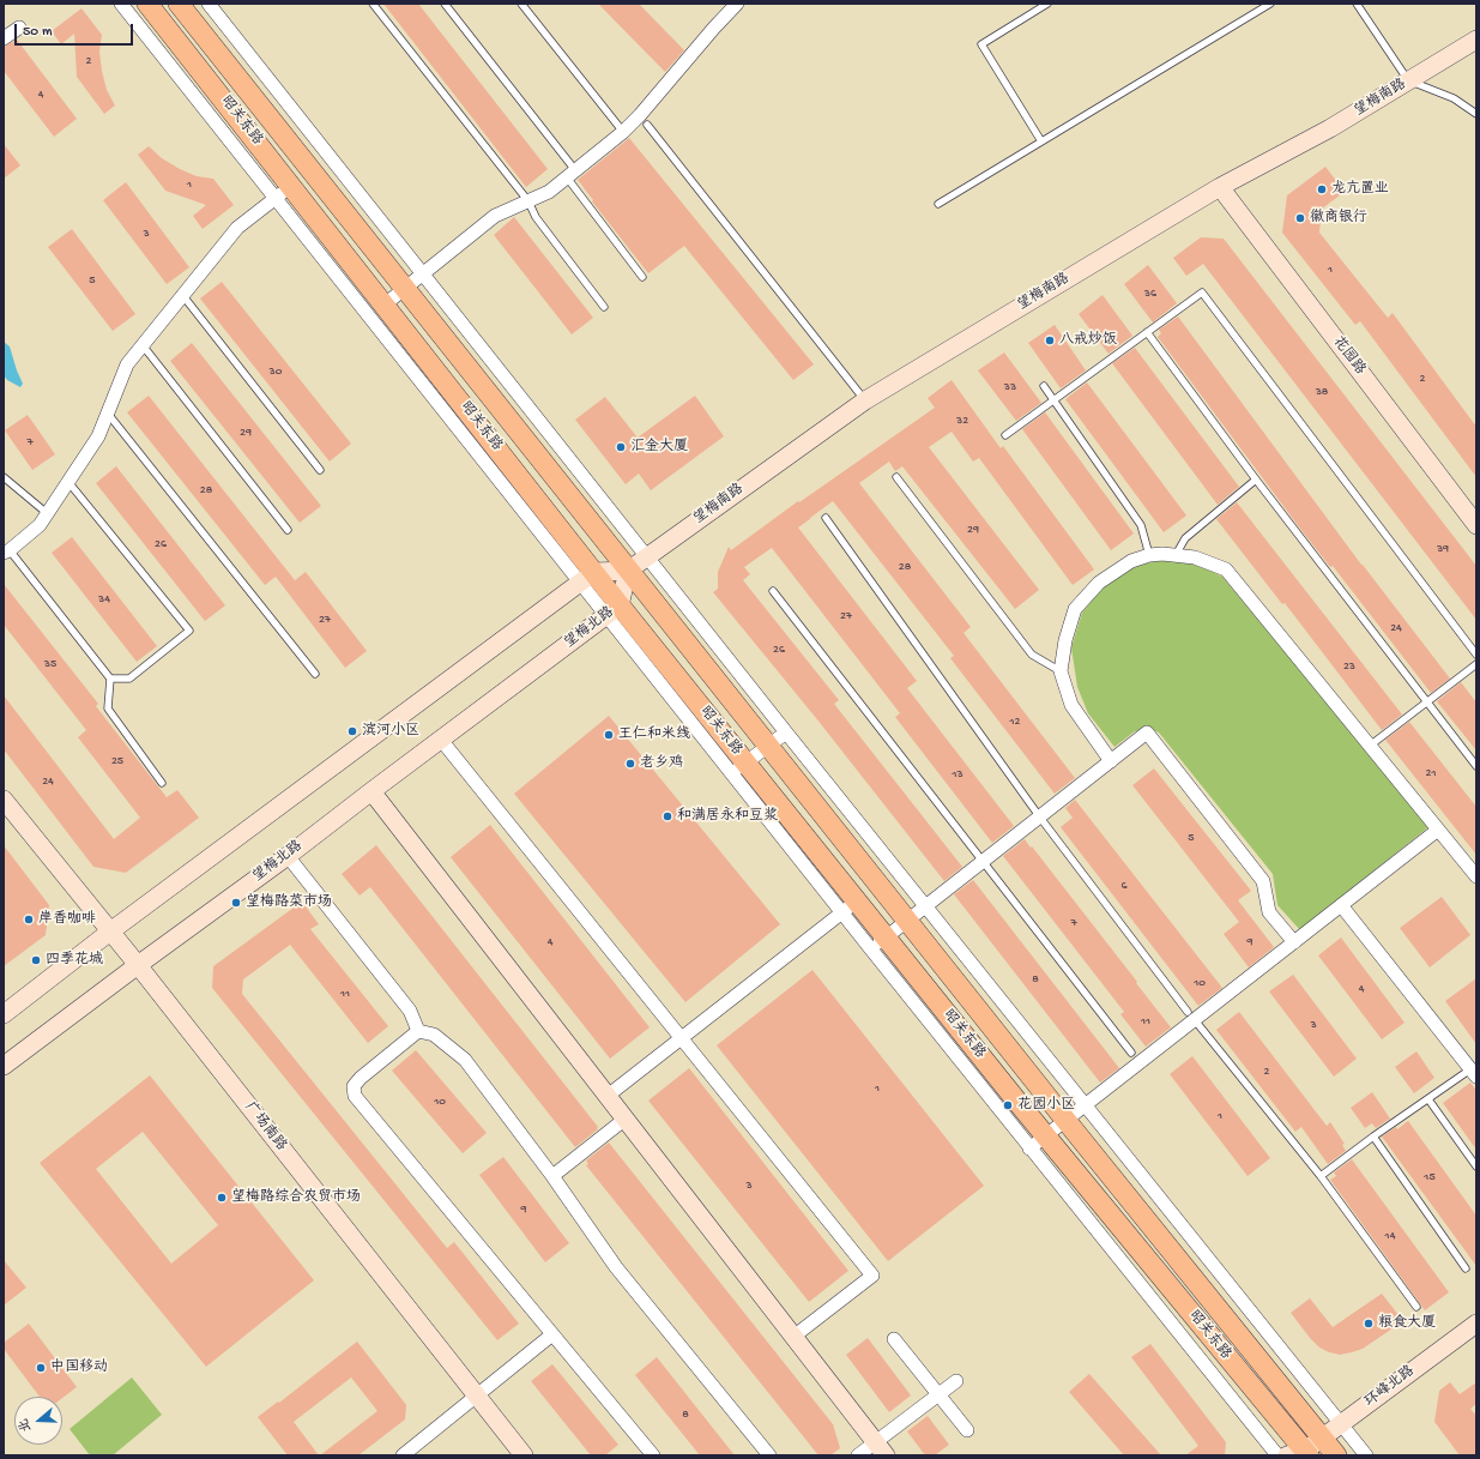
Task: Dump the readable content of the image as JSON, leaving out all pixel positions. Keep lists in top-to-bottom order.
{
  "streets": {
    "main road": [
      "望梅南路",
      "昭关东路",
      "花园路",
      "望梅北路",
      "广场南路",
      "环峰北路"
    ]
  },
  "crossings": [
    ["望梅南路", "昭关东路"],
    ["望梅南路", "花园路"],
    ["望梅南路", "望梅北路"],
    ["昭关东路", "望梅北路"],
    ["昭关东路", "环峰北路"],
    ["望梅北路", "广场南路"]
  ],
  "places": [
    "龙亢置业",
    "徽商银行",
    "八戒炒饭",
    "汇金大厦",
    "滨河小区",
    "王仁和米线",
    "老乡鸡",
    "和满居永和豆浆",
    "望梅路菜市场",
    "岸香咖啡",
    "四季花城",
    "花园小区",
    "望梅路综合农贸市场",
    "粮食大厦",
    "中国移动"
  ],
  "house_numbers": [
    "2",
    "4",
    "1",
    "3",
    "1",
    "5",
    "36",
    "30",
    "2",
    "33",
    "38",
    "32",
    "29",
    "7",
    "28",
    "29",
    "26",
    "39",
    "28",
    "34",
    "27",
    "27",
    "24",
    "26",
    "35",
    "23",
    "12",
    "25",
    "21",
    "13",
    "24",
    "5",
    "6",
    "7",
    "4",
    "9",
    "8",
    "10",
    "4",
    "11",
    "11",
    "3",
    "2",
    "1",
    "10",
    "1",
    "15",
    "3",
    "9",
    "14",
    "8"
  ],
  "scale_bar": "50 m",
  "north": "left"
}
